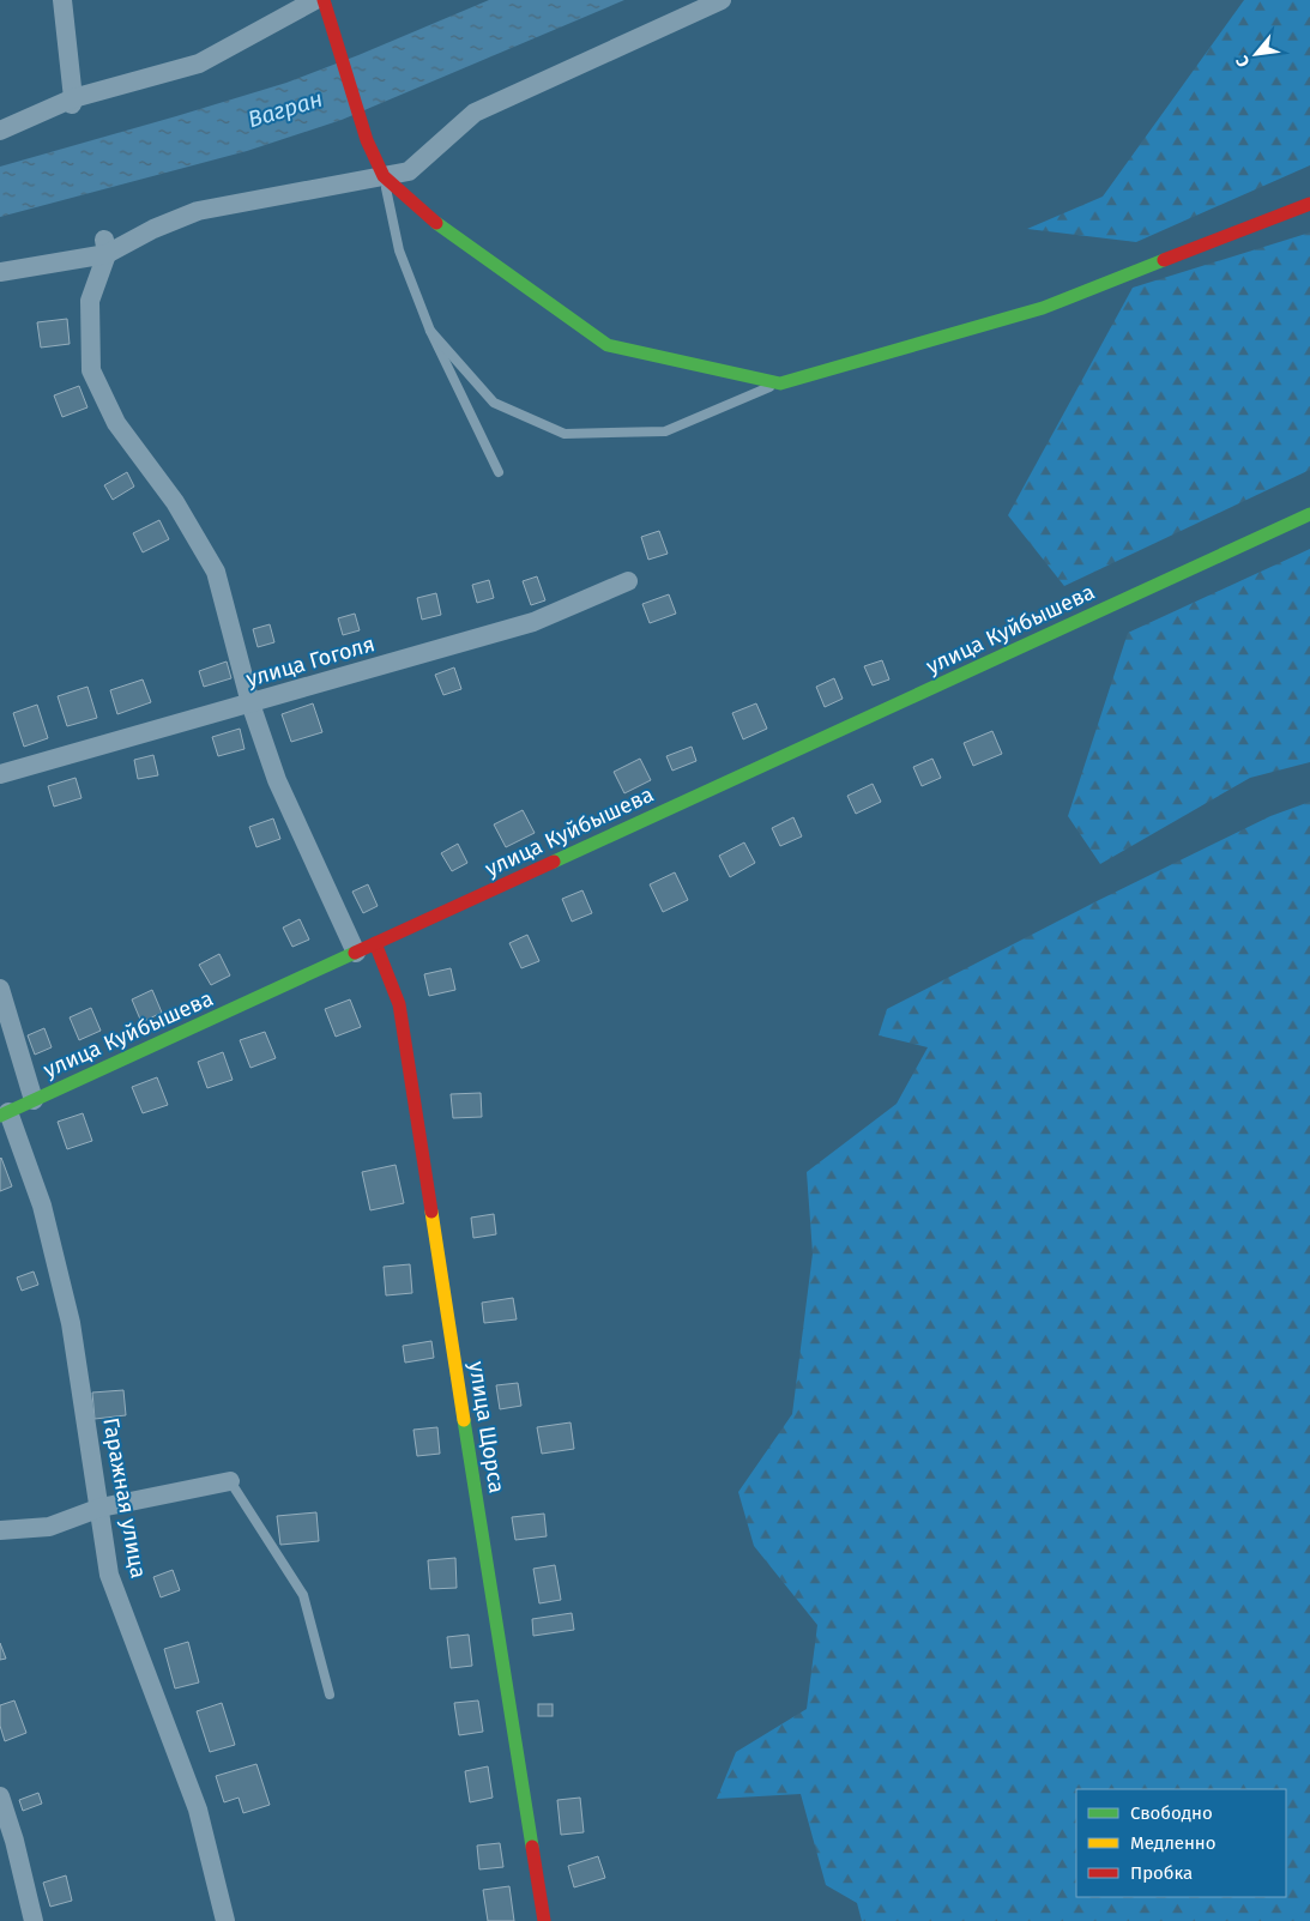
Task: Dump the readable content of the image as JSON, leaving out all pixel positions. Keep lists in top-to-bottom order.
{
  "streets": {
    "main road": ["улица Куйбышева", "улица Щорса"],
    "street": ["улица Гоголя", "Гаражная улица"]
  },
  "crossings": [
    ["улица Куйбышева", "улица Щорса"],
    ["улица Куйбышева", "Гаражная улица"]
  ],
  "water": ["Вагран"],
  "legend": ["Свободно", "Медленно", "Пробка"],
  "north": "bottom left"
}
